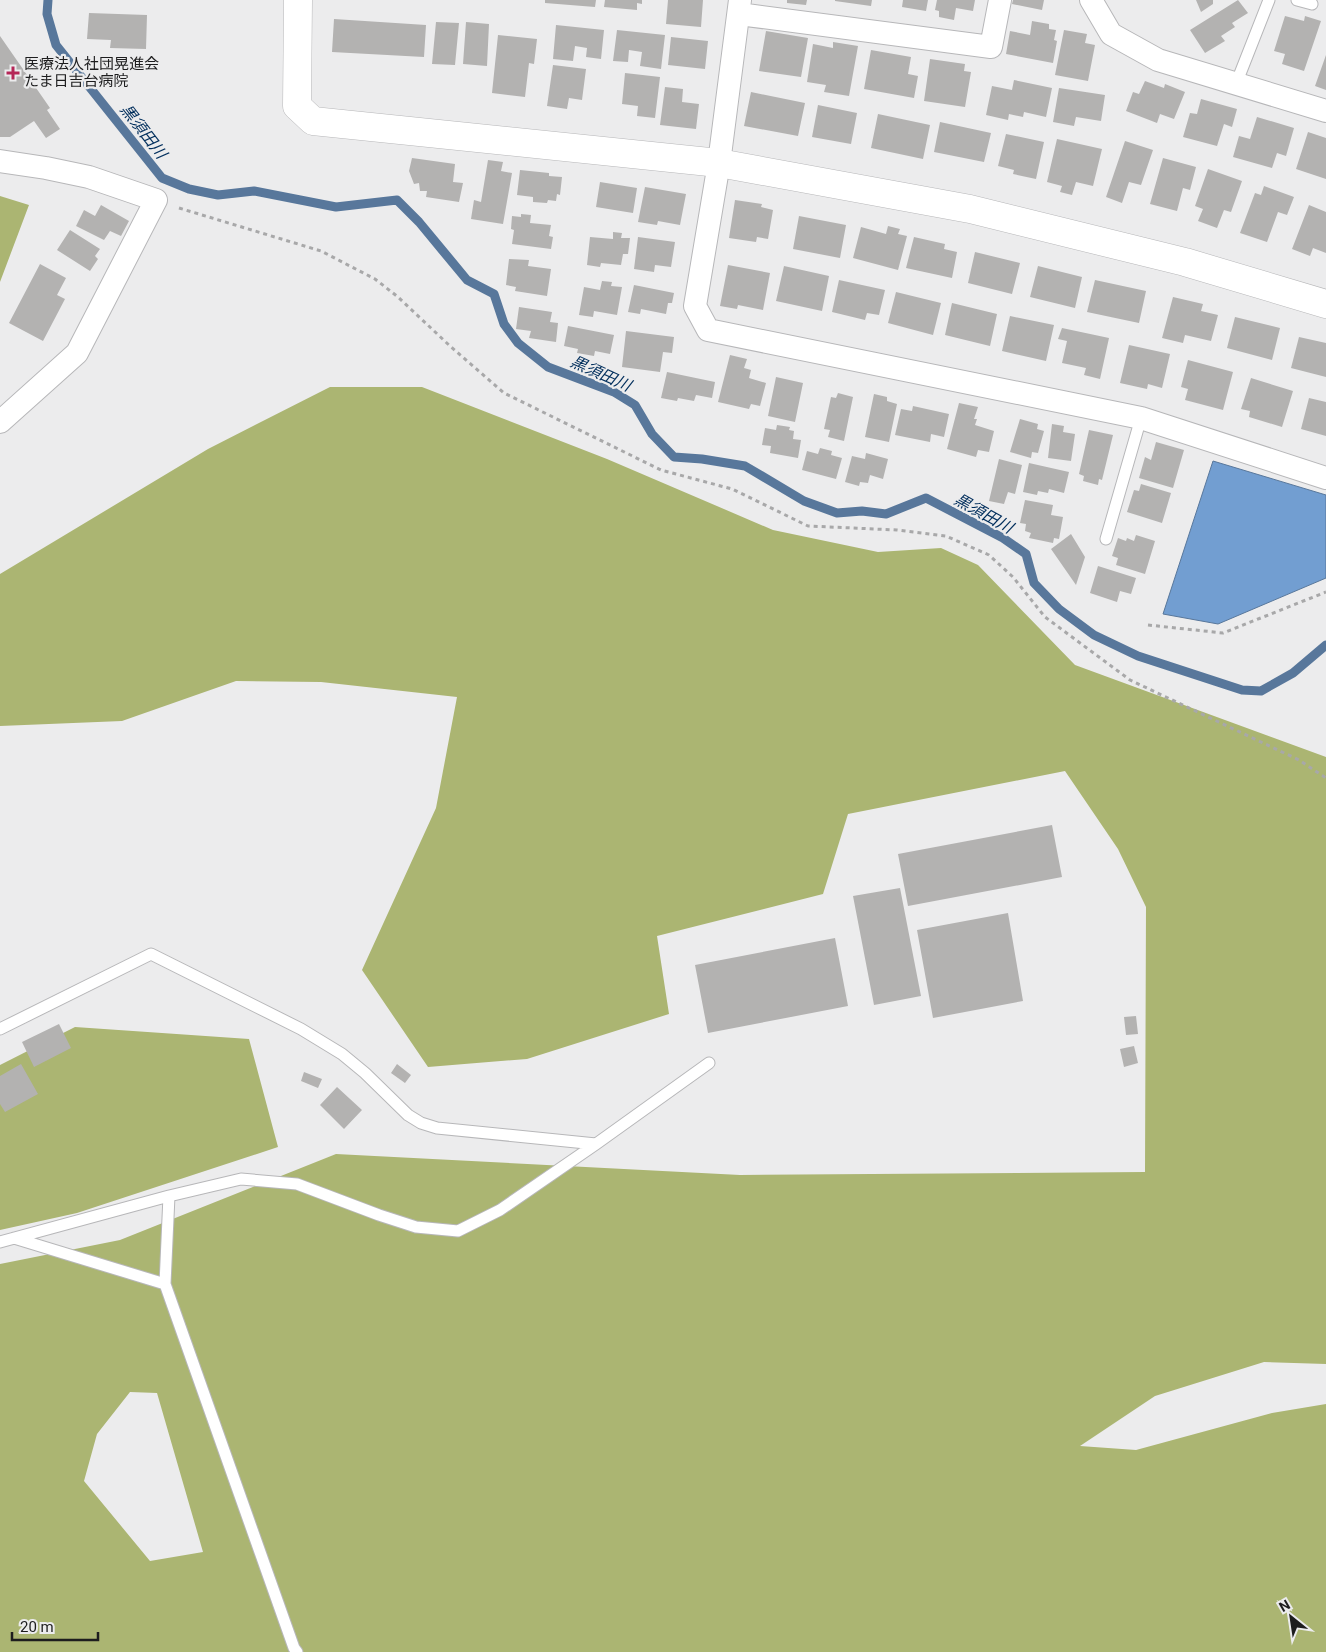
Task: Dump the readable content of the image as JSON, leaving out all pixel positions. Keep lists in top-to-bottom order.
{
  "water": ["黒須田川"],
  "places": {
    "health": ["医療法人社団晃進会 たま日吉台病院"]
  },
  "scale_bar": "20 m",
  "north": "top left"
}
